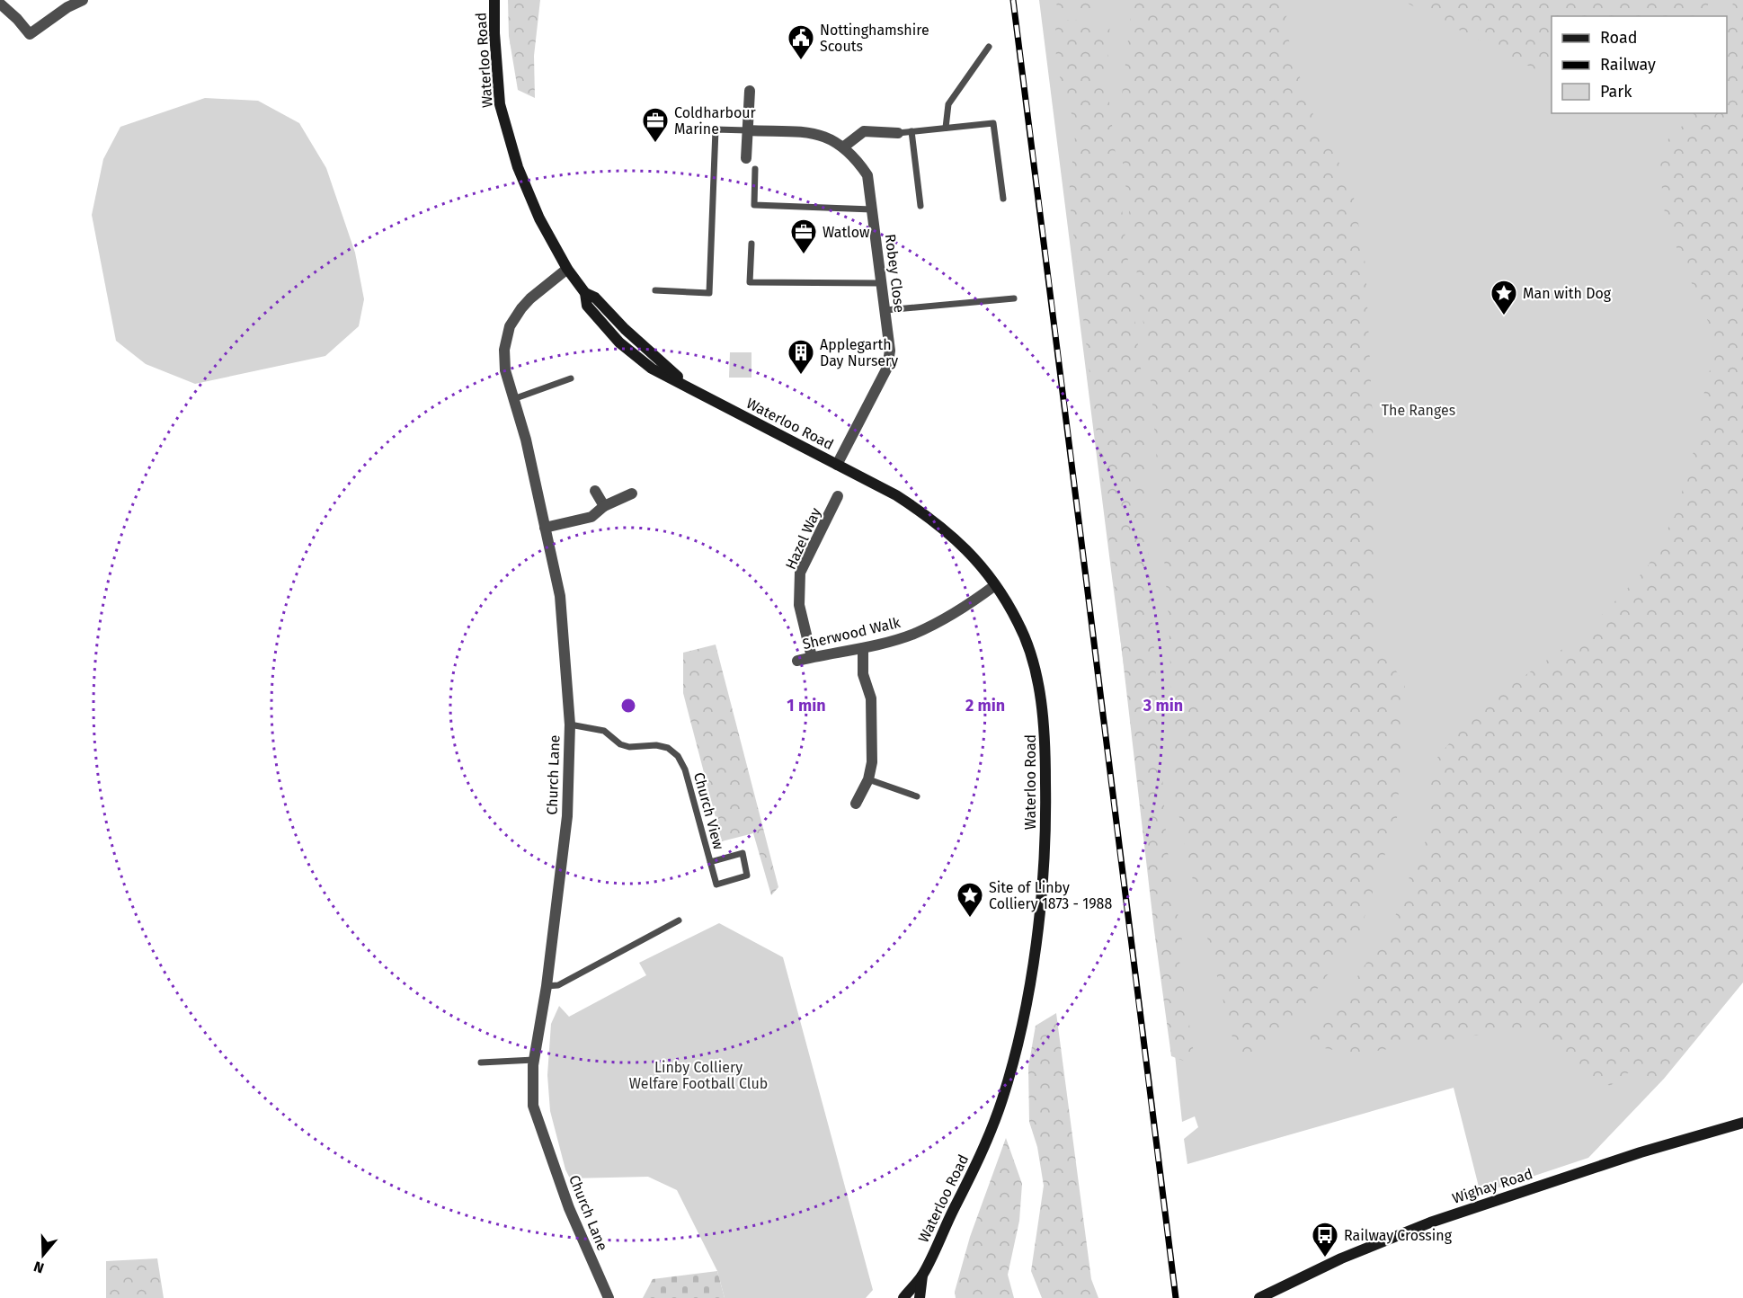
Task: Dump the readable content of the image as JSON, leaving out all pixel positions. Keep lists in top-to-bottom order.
{
  "streets": {
    "street": [
      "Waterloo Road",
      "Robey Close",
      "Hazel Way",
      "Sherwood Walk",
      "Church Lane",
      "Wighay Road"
    ],
    "lane": ["Church View"]
  },
  "crossings": [
    ["Waterloo Road", "Robey Close"],
    ["Waterloo Road", "Sherwood Walk"],
    ["Waterloo Road", "Church Lane"],
    ["Hazel Way", "Sherwood Walk"],
    ["Church Lane", "Church View"]
  ],
  "parks": ["The Ranges", "Linby Colliery Welfare Football Club"],
  "places": {
    "public building": ["Nottinghamshire Scouts"],
    "office": ["Coldharbour Marine", "Watlow"],
    "place": ["Man with Dog", "Site of Linby Colliery 1873 - 1988"],
    "building": ["Applegarth Day Nursery"],
    "bus stop": ["Railway Crossing"]
  },
  "legend": ["Road", "Railway", "Park"],
  "north": "bottom",
  "rings": ["1 min", "2 min", "3 min"]
}
